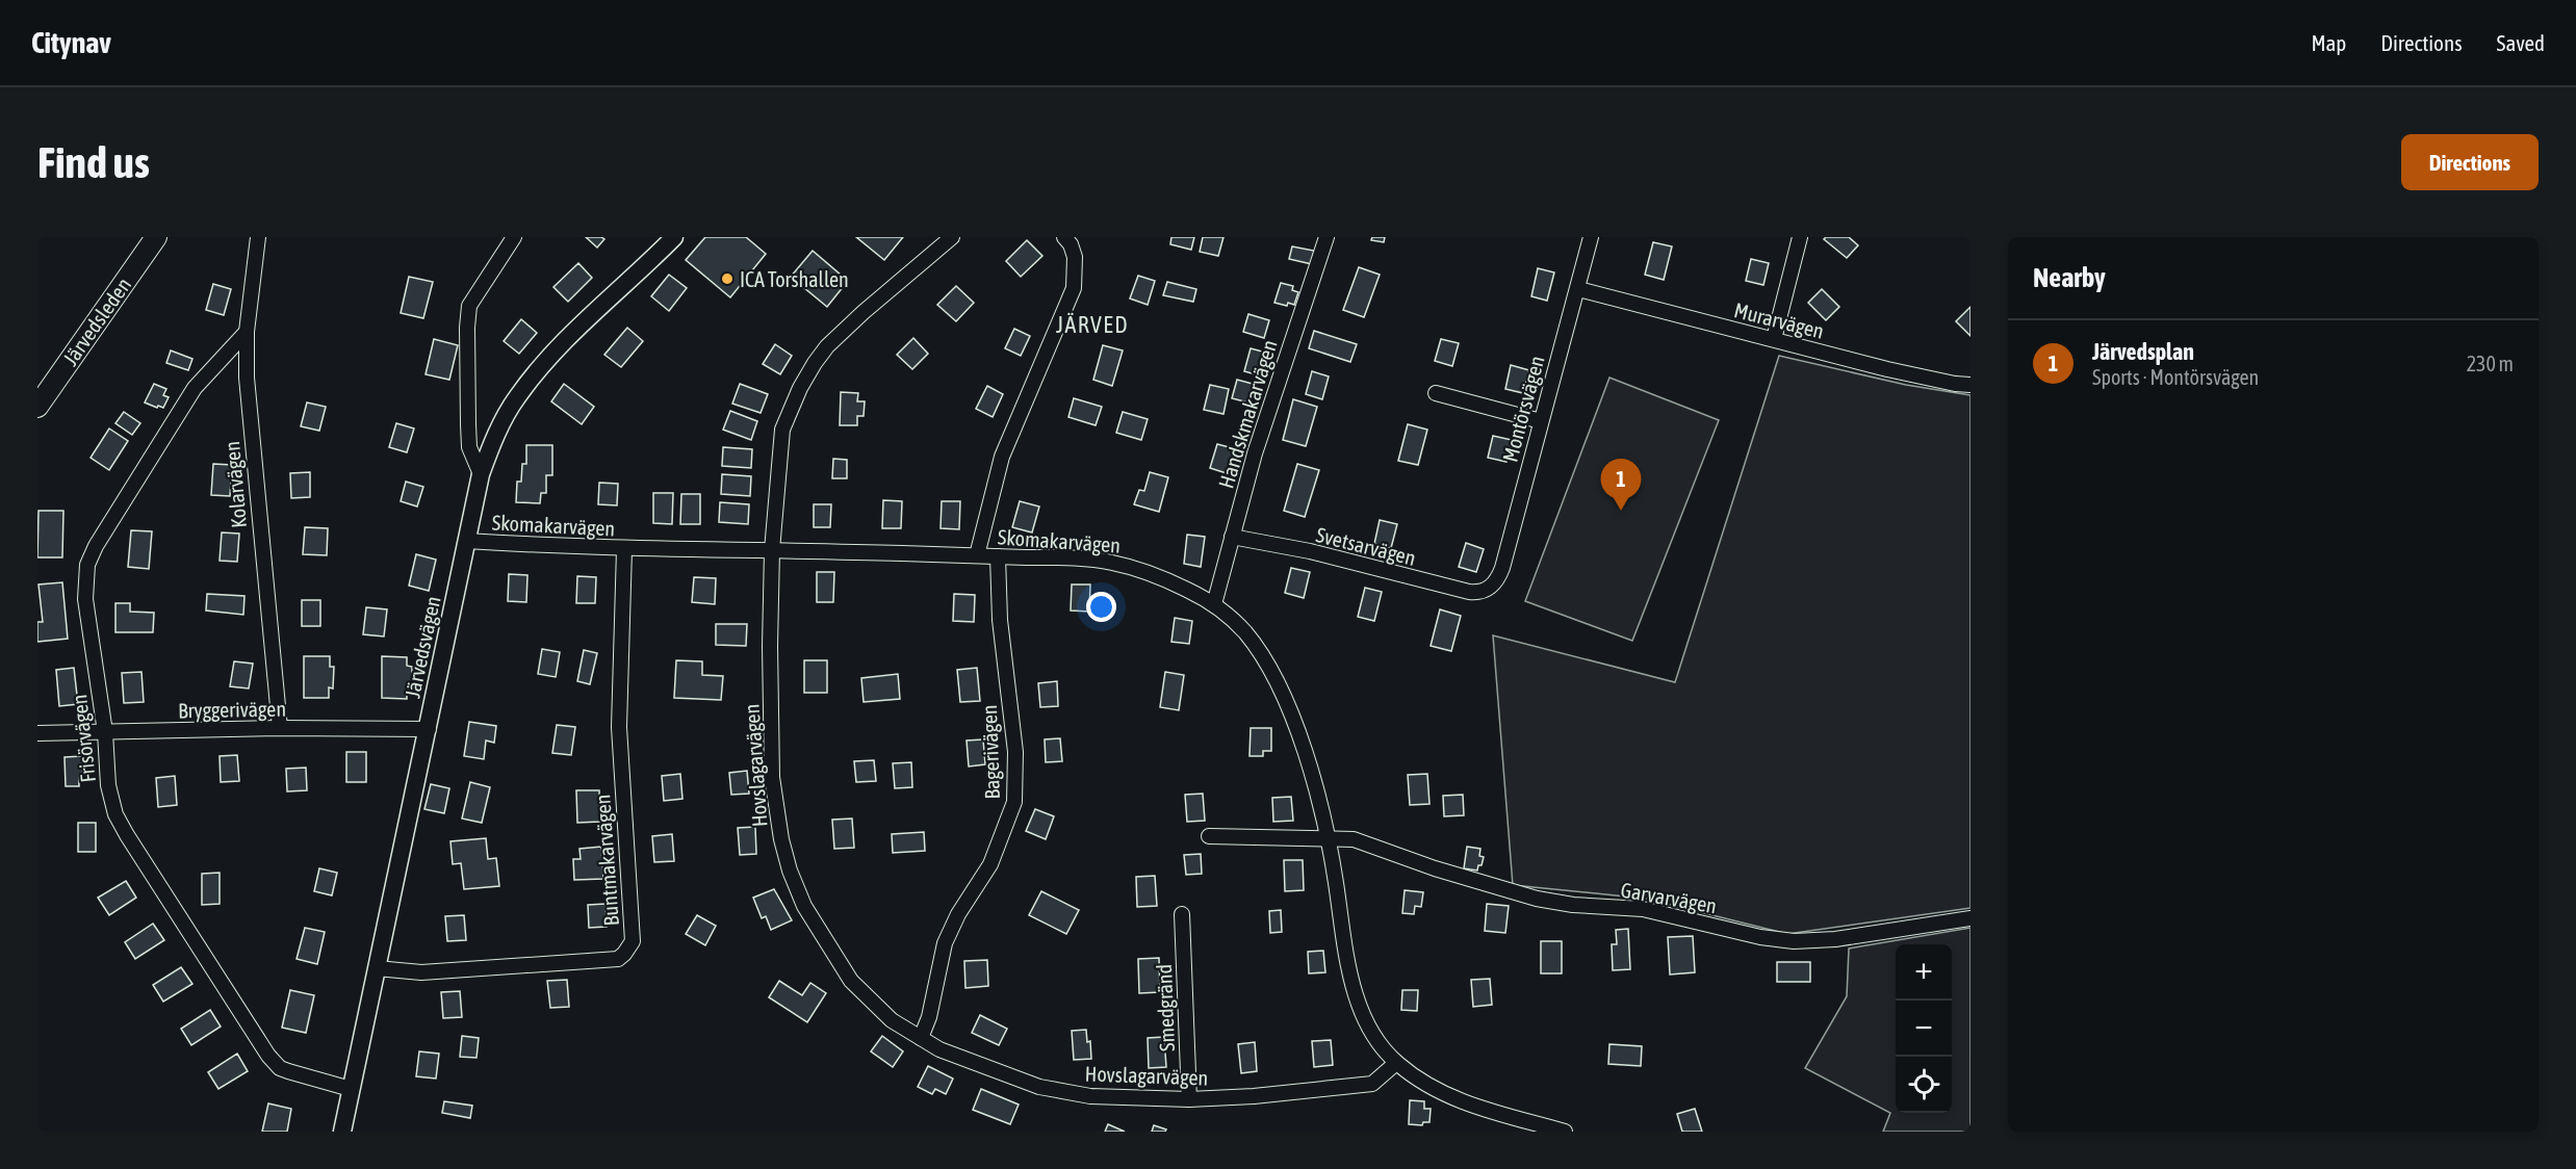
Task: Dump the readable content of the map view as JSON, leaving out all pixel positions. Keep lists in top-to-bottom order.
{
  "streets": {
    "main road": ["Järvedsleden"],
    "street": [
      "Murarvägen",
      "Montörsvägen",
      "Handskmakarvägen",
      "Kolarvägen",
      "Skomakarvägen",
      "Svetsarvägen",
      "Järvedsvägen",
      "Bryggerivägen",
      "Frisörvägen",
      "Bagerivägen",
      "Hovslagarvägen",
      "Buntmakarvägen",
      "Garvarvägen",
      "Smedgränd"
    ]
  },
  "crossings": [
    ["Murarvägen", "Montörsvägen"],
    ["Montörsvägen", "Svetsarvägen"],
    ["Handskmakarvägen", "Skomakarvägen"],
    ["Handskmakarvägen", "Svetsarvägen"],
    ["Kolarvägen", "Bryggerivägen"],
    ["Kolarvägen", "Frisörvägen"],
    ["Skomakarvägen", "Järvedsvägen"],
    ["Skomakarvägen", "Bagerivägen"],
    ["Skomakarvägen", "Hovslagarvägen"],
    ["Skomakarvägen", "Buntmakarvägen"],
    ["Skomakarvägen", "Garvarvägen"],
    ["Järvedsvägen", "Bryggerivägen"],
    ["Järvedsvägen", "Frisörvägen"],
    ["Järvedsvägen", "Buntmakarvägen"],
    ["Bryggerivägen", "Frisörvägen"],
    ["Bagerivägen", "Hovslagarvägen"],
    ["Hovslagarvägen", "Smedgränd"]
  ],
  "districts": ["JÄRVED"],
  "places": ["ICA Torshallen"],
  "page": {
    "header": "Citynav",
    "nav": ["Map", "Directions", "Saved"],
    "buttons": "Directions",
    "title": "Find us",
    "heading": "Nearby",
    "list": [
      {
        "mark": "1",
        "name": "Järvedsplan",
        "note": "Sports · Montörsvägen",
        "value": "230 m"
      }
    ],
    "pins": "1",
    "map_buttons": ["+", "−"]
  }
}
